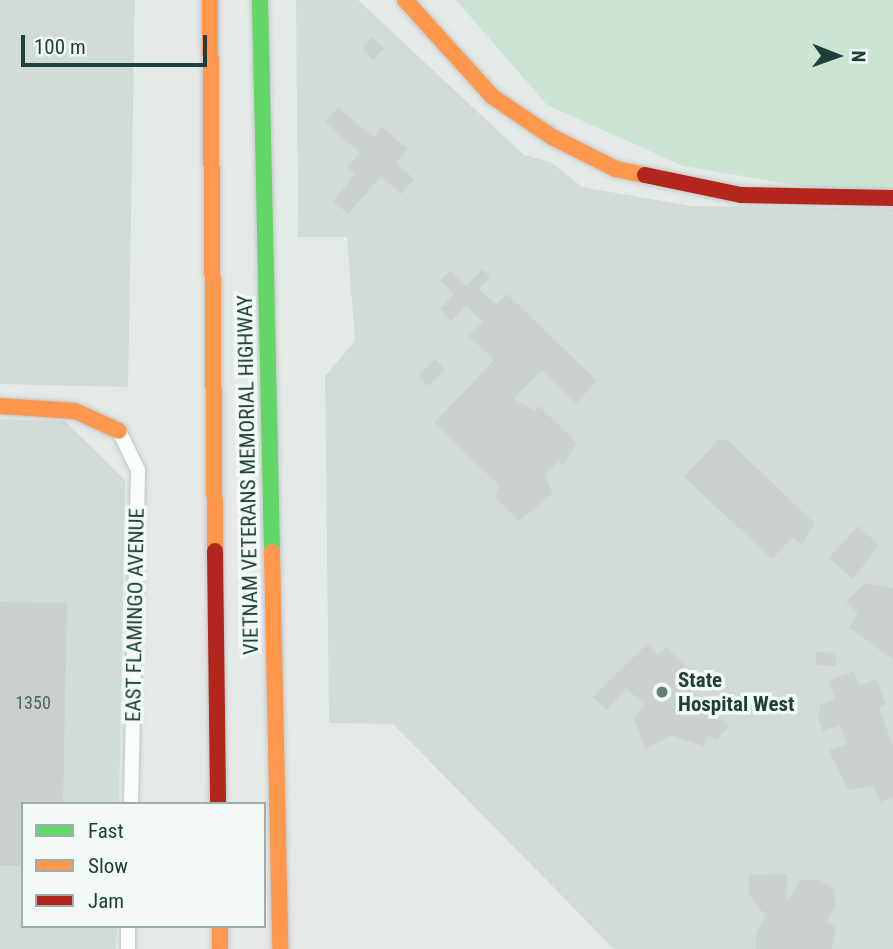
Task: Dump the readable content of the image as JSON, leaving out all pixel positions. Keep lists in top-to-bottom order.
{
  "streets": {
    "main road": ["VIETNAM VETERANS MEMORIAL HIGHWAY"],
    "street": ["EAST FLAMINGO AVENUE"]
  },
  "places": ["State Hospital West"],
  "house_numbers": ["1350"],
  "legend": ["Fast", "Slow", "Jam"],
  "scale_bar": "100 m",
  "north": "right"
}
